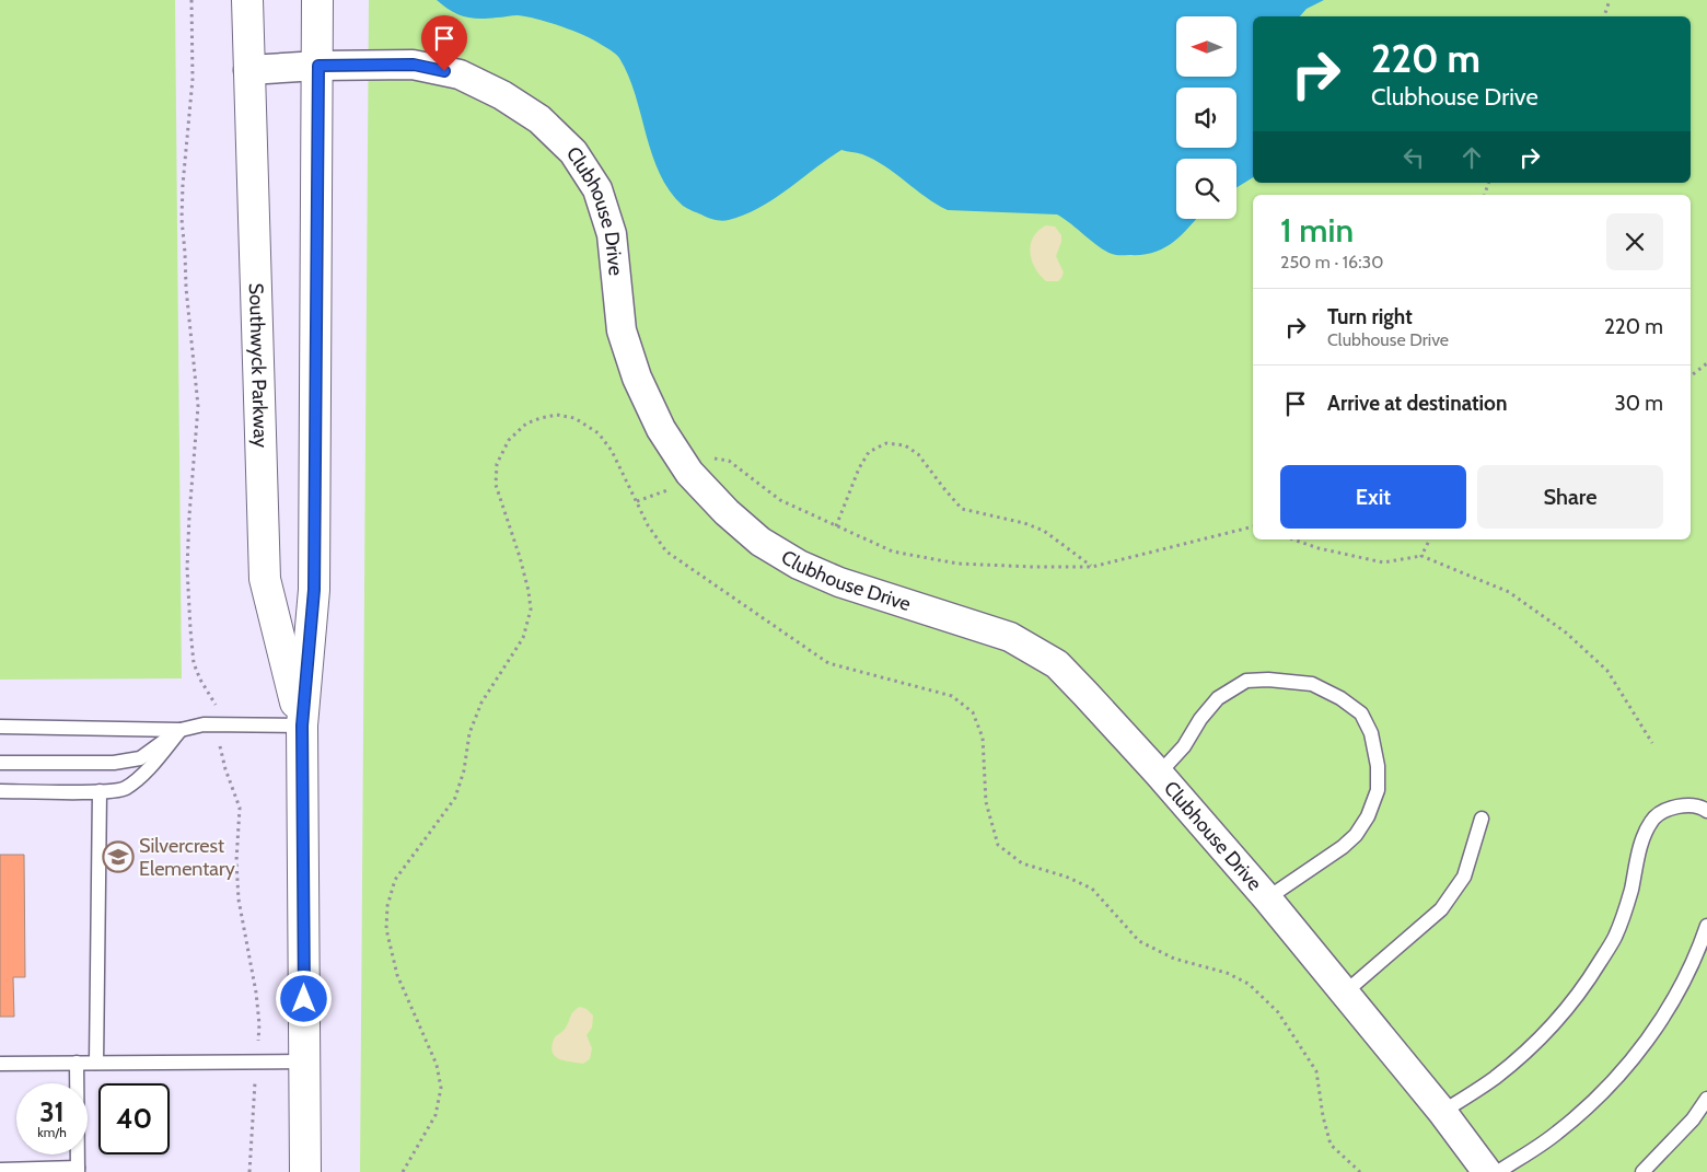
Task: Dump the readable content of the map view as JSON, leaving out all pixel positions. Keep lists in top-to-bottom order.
{
  "streets": {
    "street": ["Clubhouse Drive", "Southwyck Parkway"]
  },
  "crossings": [
    ["Clubhouse Drive", "Southwyck Parkway"]
  ],
  "places": {
    "school or university": ["Silvercrest Elementary"]
  },
  "north": "left",
  "page": {
    "turn": ["220 m", "Clubhouse Drive"],
    "heading": ["1 min", "250 m · 16:30"],
    "list": [
      {
        "name": "Turn right",
        "note": "Clubhouse Drive",
        "value": "220 m"
      },
      {
        "name": "Arrive at destination",
        "value": "30 m"
      }
    ],
    "buttons": ["Exit", "Share"],
    "speed": "31 km/h",
    "limit": "40"
  }
}
